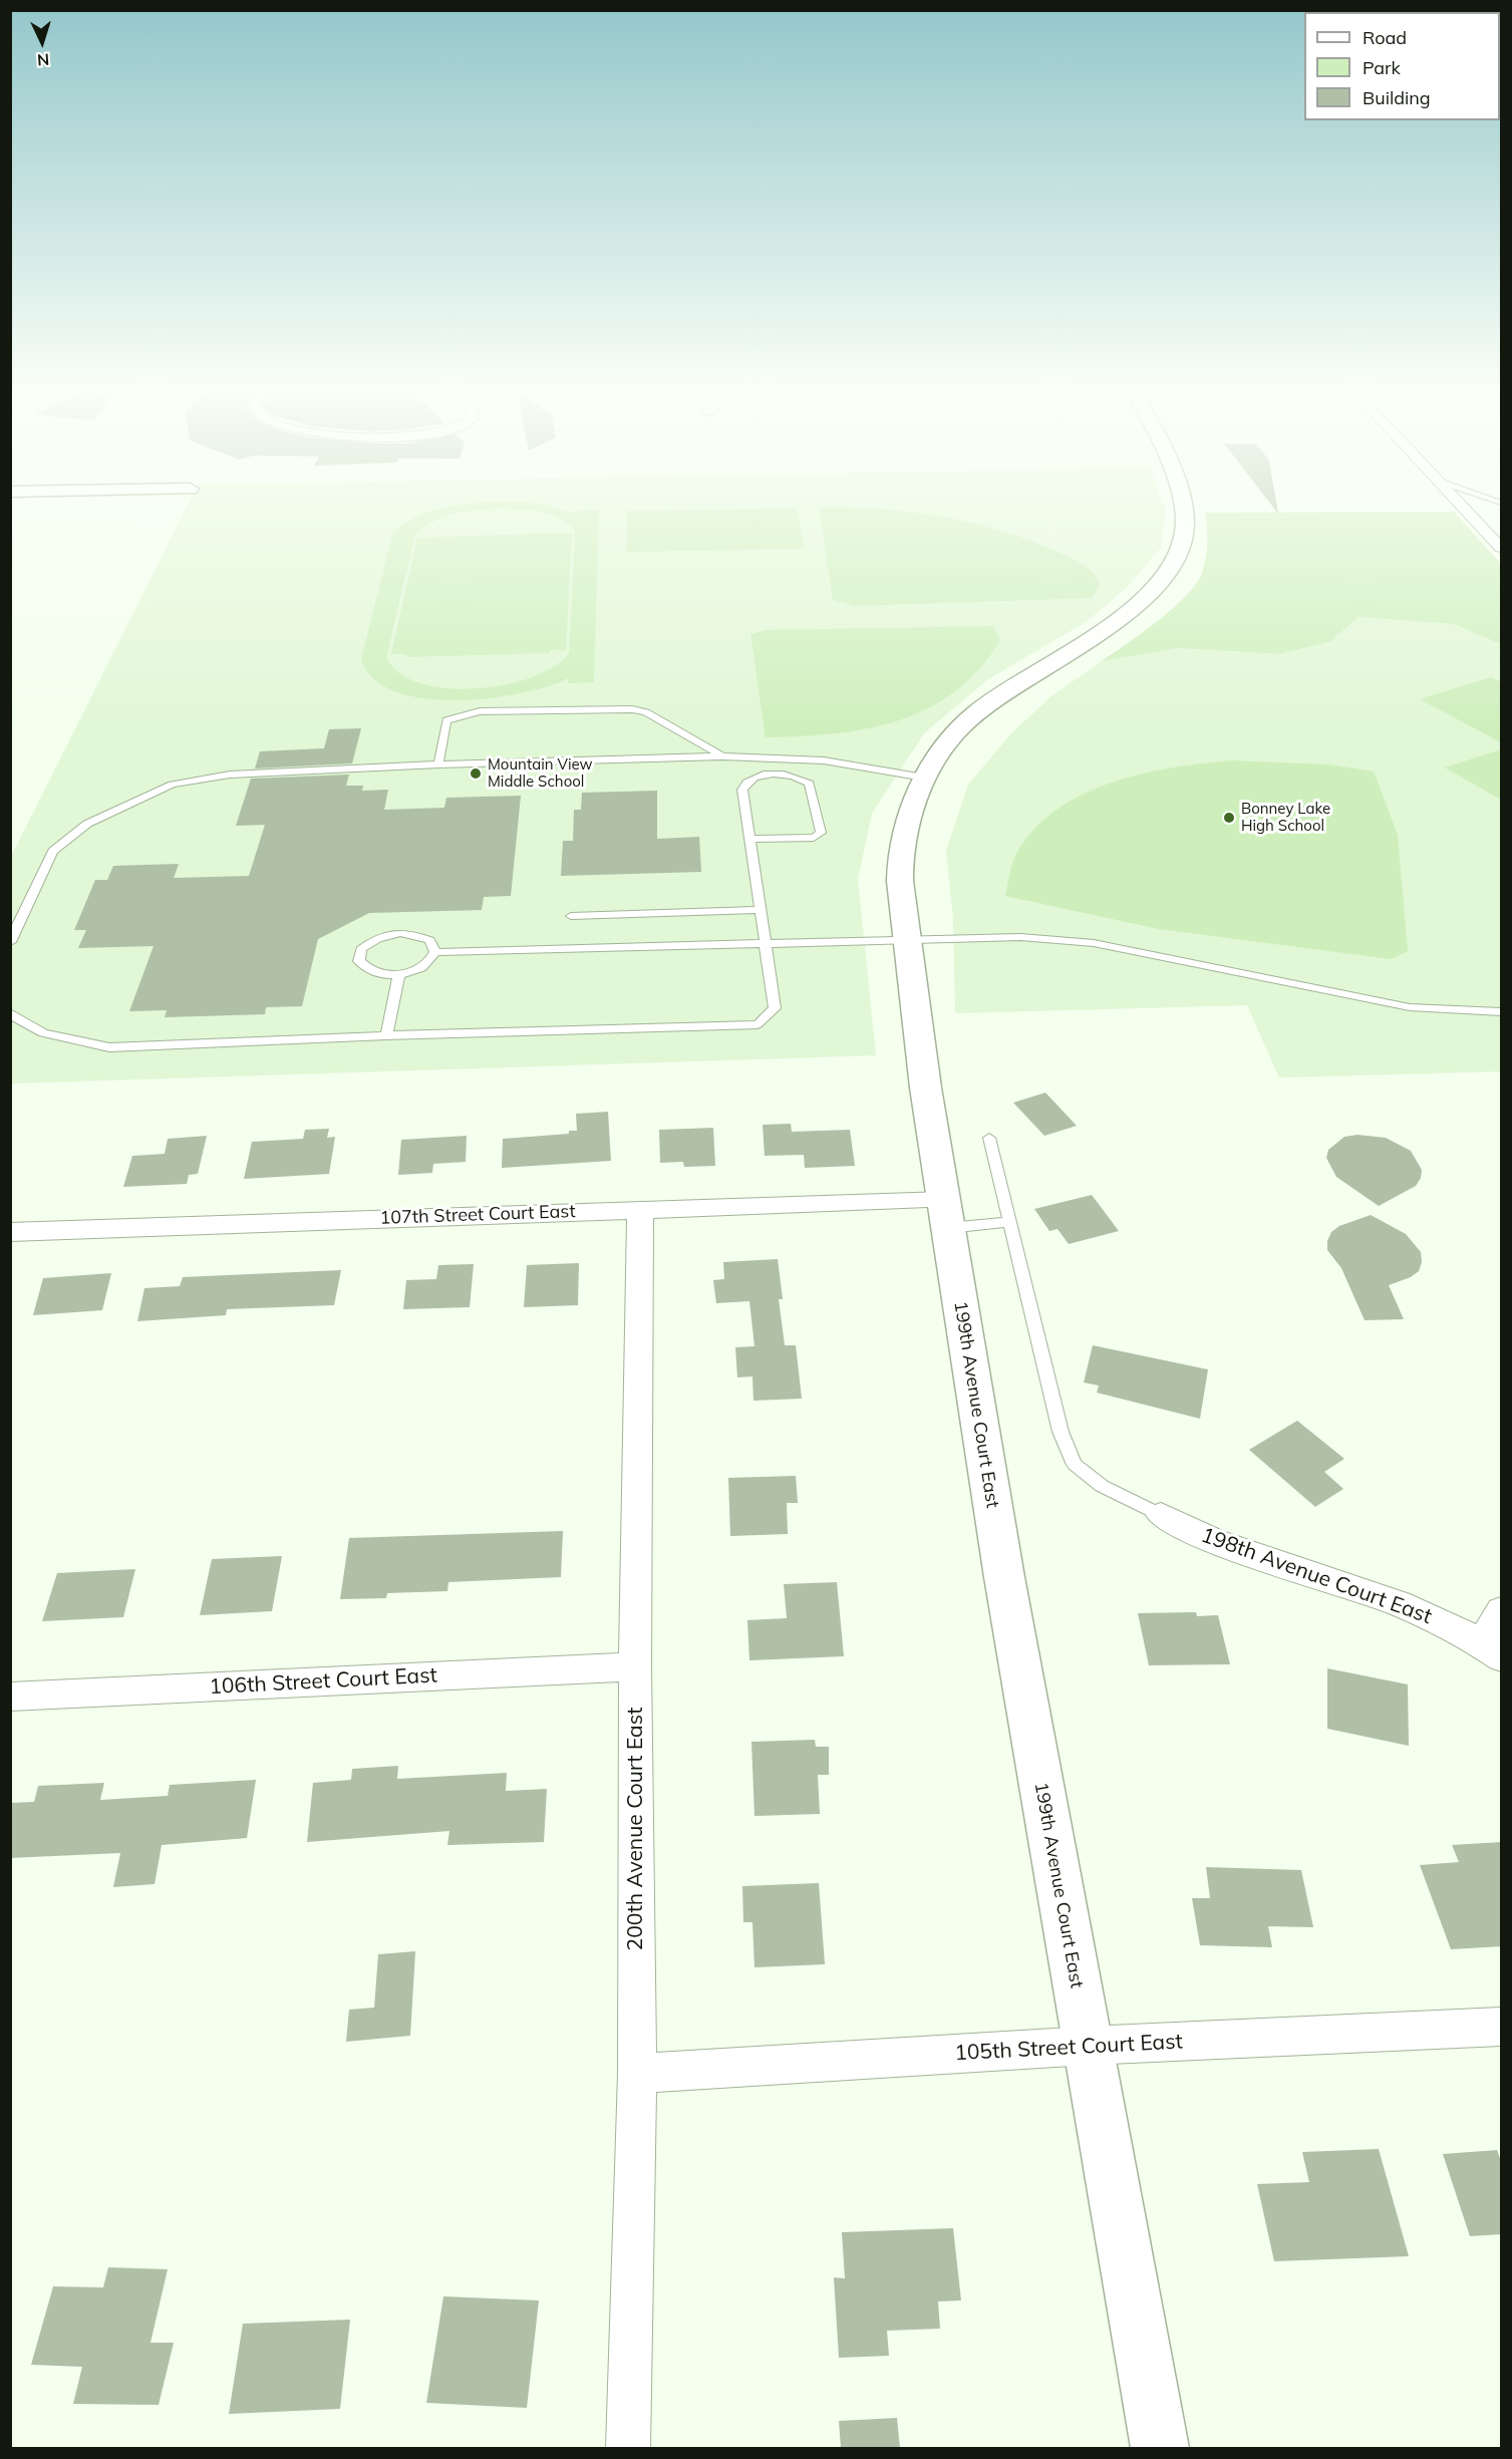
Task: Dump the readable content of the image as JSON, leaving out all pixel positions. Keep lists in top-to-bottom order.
{
  "streets": {
    "main road": ["199th Avenue Court East"],
    "street": [
      "107th Street Court East",
      "198th Avenue Court East",
      "106th Street Court East",
      "200th Avenue Court East",
      "105th Street Court East"
    ]
  },
  "crossings": [
    ["107th Street Court East", "199th Avenue Court East"],
    ["107th Street Court East", "200th Avenue Court East"],
    ["199th Avenue Court East", "105th Street Court East"],
    ["106th Street Court East", "200th Avenue Court East"],
    ["200th Avenue Court East", "105th Street Court East"]
  ],
  "places": ["Mountain View Middle School", "Bonney Lake High School"],
  "legend": ["Road", "Park", "Building"],
  "north": "bottom"
}
